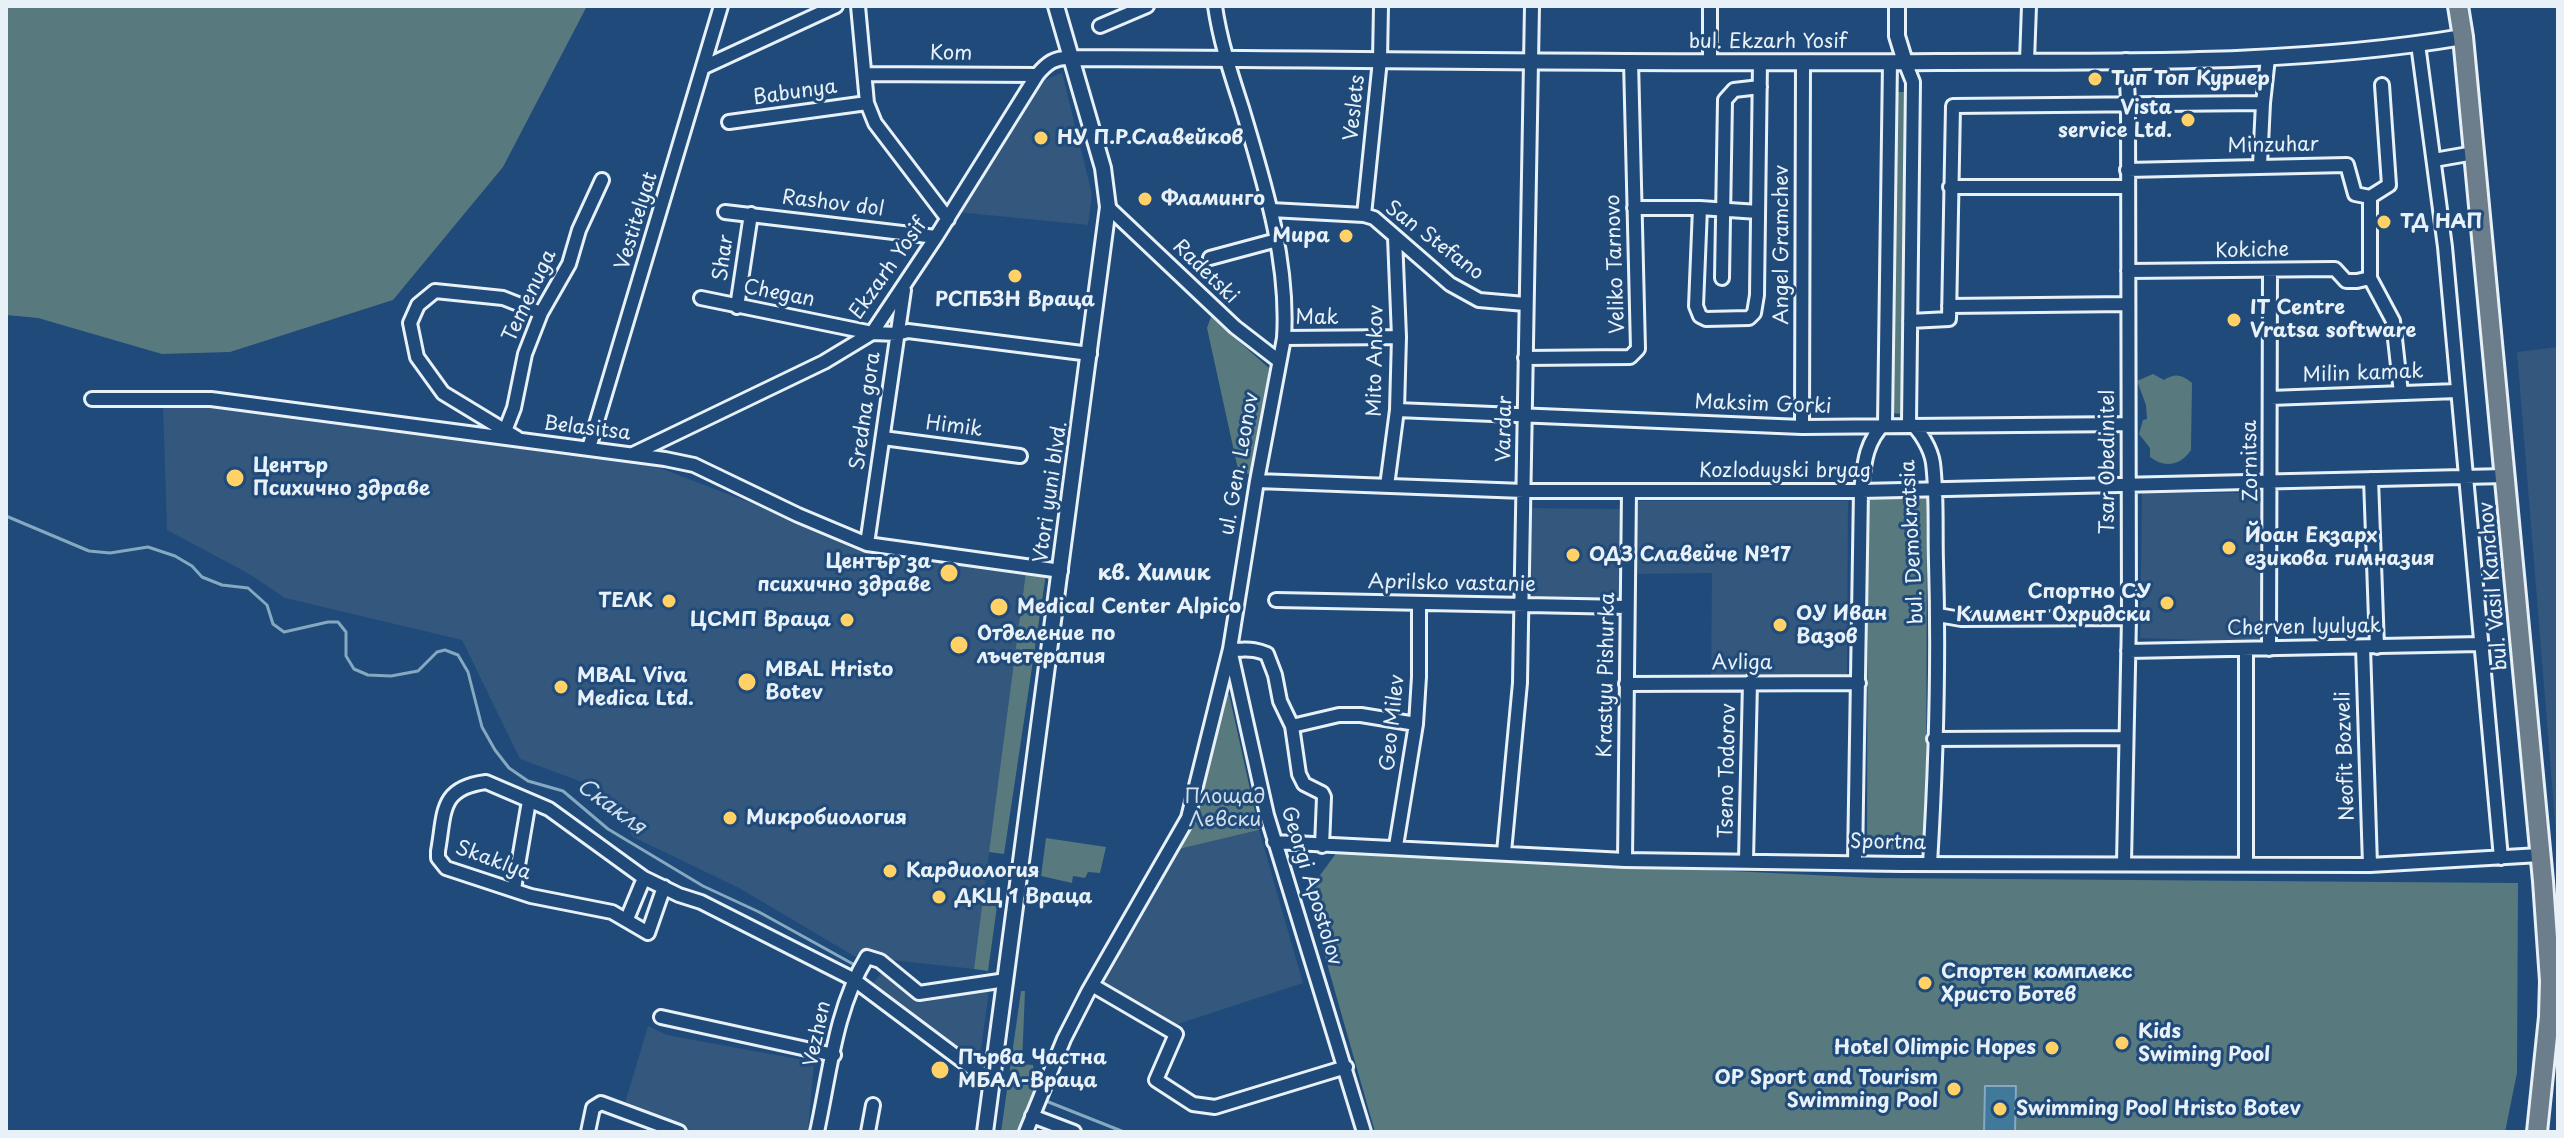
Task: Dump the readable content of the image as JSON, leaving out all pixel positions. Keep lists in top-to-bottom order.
{
  "streets": {
    "main road": ["bul. Vasil Kanchov"],
    "street": [
      "bul. Ekzarh Yosif",
      "Kom",
      "Babunya",
      "Veslets",
      "Minzuhar",
      "Rashov dol",
      "Vestitelyat",
      "San Stefano",
      "Angel Gramchev",
      "Kokiche",
      "Shar",
      "Veliko Tarnovo",
      "Ekzarh Yosif",
      "Radetski",
      "Chegan",
      "Temenuga",
      "Mak",
      "Mito Ankov",
      "Milin kamak",
      "Maksim Gorki",
      "Sredna gora",
      "Himik",
      "Belasitsa",
      "Vardar",
      "Zornitsa",
      "Tsar Obedinitel",
      "ul. Gen. Leonov",
      "Kozloduyski bryag",
      "Vtori yuni blvd.",
      "bul. Demokratsia",
      "Aprilsko vastanie",
      "Cherven lyulyak",
      "Avliga",
      "Krastyu Pishurka",
      "Geo Milev",
      "Neofit Bozveli",
      "Tseno Todorov",
      "Sportna",
      "Skaklya",
      "Georgi Apostolov",
      "Vezhen"
    ]
  },
  "crossings": [
    ["bul. Ekzarh Yosif", "Veslets"],
    ["bul. Ekzarh Yosif", "Angel Gramchev"],
    ["bul. Ekzarh Yosif", "Veliko Tarnovo"],
    ["bul. Ekzarh Yosif", "Vardar"],
    ["bul. Ekzarh Yosif", "Tsar Obedinitel"],
    ["bul. Ekzarh Yosif", "ul. Gen. Leonov"],
    ["bul. Ekzarh Yosif", "Vtori yuni blvd."],
    ["bul. Ekzarh Yosif", "bul. Demokratsia"],
    ["bul. Ekzarh Yosif", "bul. Vasil Kanchov"],
    ["Kom", "Ekzarh Yosif"],
    ["Veslets", "San Stefano"],
    ["Minzuhar", "Tsar Obedinitel"],
    ["Rashov dol", "Shar"],
    ["Rashov dol", "Ekzarh Yosif"],
    ["Vestitelyat", "Belasitsa"],
    ["San Stefano", "Mito Ankov"],
    ["San Stefano", "Vardar"],
    ["San Stefano", "ul. Gen. Leonov"],
    ["Angel Gramchev", "Maksim Gorki"],
    ["Kokiche", "Zornitsa"],
    ["Kokiche", "Tsar Obedinitel"],
    ["Shar", "Chegan"],
    ["Veliko Tarnovo", "Vardar"],
    ["Ekzarh Yosif", "Chegan"],
    ["Ekzarh Yosif", "Sredna gora"],
    ["Ekzarh Yosif", "Belasitsa"],
    ["Radetski", "ul. Gen. Leonov"],
    ["Radetski", "Vtori yuni blvd."],
    ["Chegan", "Sredna gora"],
    ["Chegan", "Vtori yuni blvd."],
    ["Mak", "Mito Ankov"],
    ["Mak", "ul. Gen. Leonov"],
    ["Mito Ankov", "Maksim Gorki"],
    ["Mito Ankov", "Kozloduyski bryag"],
    ["Milin kamak", "Zornitsa"],
    ["Maksim Gorki", "Vardar"],
    ["Maksim Gorki", "Tsar Obedinitel"],
    ["Maksim Gorki", "bul. Demokratsia"],
    ["Sredna gora", "Himik"],
    ["Sredna gora", "Belasitsa"],
    ["Belasitsa", "Vtori yuni blvd."],
    ["Vardar", "Kozloduyski bryag"],
    ["Vardar", "Aprilsko vastanie"],
    ["Vardar", "Sportna"],
    ["Zornitsa", "Kozloduyski bryag"],
    ["Zornitsa", "Cherven lyulyak"],
    ["Tsar Obedinitel", "Kozloduyski bryag"],
    ["Tsar Obedinitel", "Cherven lyulyak"],
    ["Tsar Obedinitel", "Sportna"],
    ["ul. Gen. Leonov", "Kozloduyski bryag"],
    ["ul. Gen. Leonov", "Georgi Apostolov"],
    ["Kozloduyski bryag", "bul. Demokratsia"],
    ["Kozloduyski bryag", "bul. Vasil Kanchov"],
    ["Kozloduyski bryag", "Krastyu Pishurka"],
    ["Vtori yuni blvd.", "Skaklya"],
    ["bul. Demokratsia", "Avliga"],
    ["bul. Demokratsia", "Sportna"],
    ["Aprilsko vastanie", "Krastyu Pishurka"],
    ["Aprilsko vastanie", "Geo Milev"],
    ["bul. Vasil Kanchov", "Sportna"],
    ["Cherven lyulyak", "Neofit Bozveli"],
    ["Avliga", "Krastyu Pishurka"],
    ["Avliga", "Tseno Todorov"],
    ["Krastyu Pishurka", "Sportna"],
    ["Geo Milev", "Sportna"],
    ["Neofit Bozveli", "Sportna"],
    ["Tseno Todorov", "Sportna"],
    ["Sportna", "Georgi Apostolov"],
    ["Skaklya", "Vezhen"]
  ],
  "districts": ["кв. Химик"],
  "water": ["Скакля"],
  "parks": ["Площад Левски"],
  "places": [
    "Тип Топ Куриер",
    "Vista service Ltd.",
    "НУ П.Р.Славейков",
    "Фламинго",
    "ТД НАП",
    "Мира",
    "РСПБЗН Враца",
    "IT Centre Vratsa software",
    "Център Психично здраве",
    "Йоан Екзарх езикова гимназия",
    "ОДЗ Славейче №17",
    "Център за психично здраве",
    "ТЕЛК",
    "Спортно СУ Климент Охридски",
    "Medical Center Alpico",
    "ЦСМП Враца",
    "ОУ Иван Вазов",
    "Отделение по лъчетерапия",
    "MBAL Hristo Botev",
    "MBAL Viva Medica Ltd.",
    "Микробиология",
    "Кардиология",
    "ДКЦ 1 Враца",
    "Спортен комплекс Христо Ботев",
    "Kids Swiming Pool",
    "Hotel Olimpic Hopes",
    "Първа Частна МБАЛ-Враца",
    "OP Sport and Tourism Swimming Pool",
    "Swimming Pool Hristo Botev"
  ]
}
